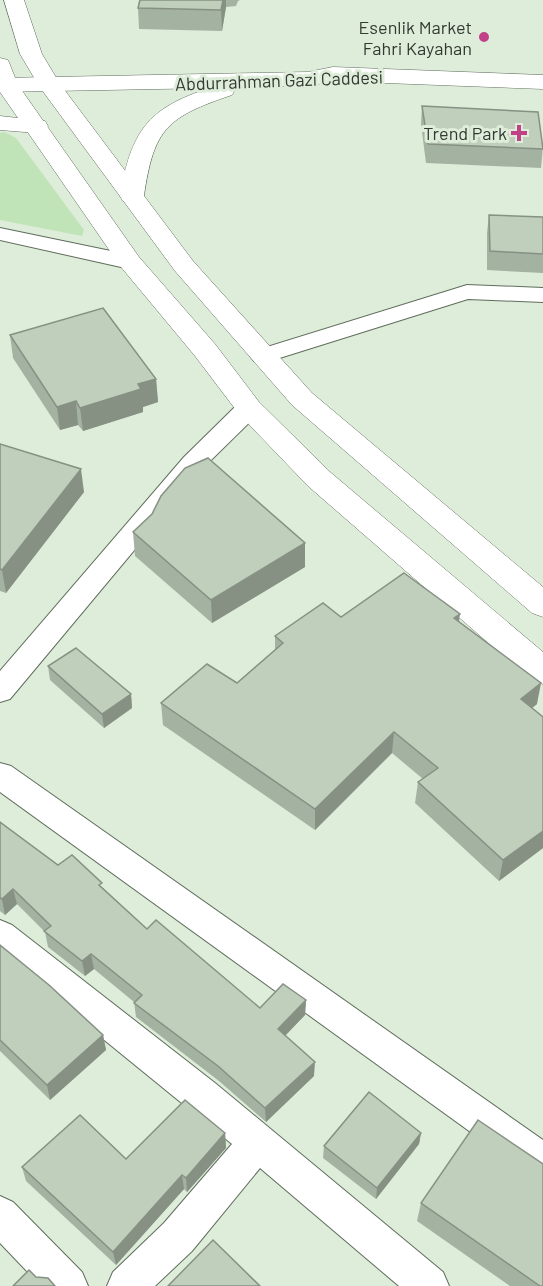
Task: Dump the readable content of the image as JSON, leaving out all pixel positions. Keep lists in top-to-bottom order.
{
  "streets": {
    "main road": ["Abdurrahman Gazi Caddesi"]
  },
  "places": {
    "other": ["Esenlik Market Fahri Kayahan"],
    "health": ["Trend Park"]
  }
}
